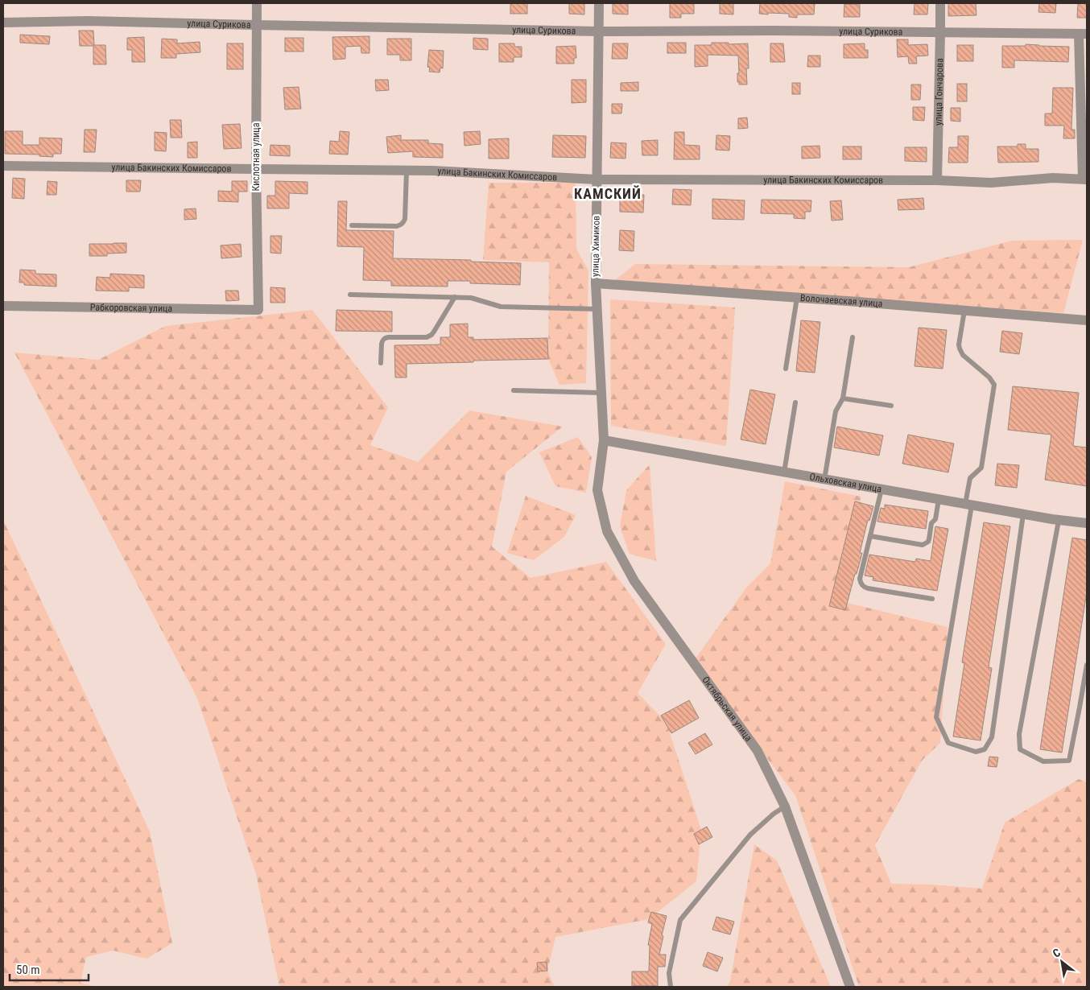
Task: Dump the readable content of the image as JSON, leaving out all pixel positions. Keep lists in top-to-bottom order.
{
  "streets": {
    "street": [
      "улица Сурикова",
      "улица Гончарова",
      "Кислотная улица",
      "улица Бакинских Комиссаров",
      "улица Химиков",
      "Волочаевская улица",
      "Рабкоровская улица",
      "Ольховская улица",
      "Октябрьская улица"
    ]
  },
  "crossings": [
    ["улица Сурикова", "улица Гончарова"],
    ["улица Сурикова", "Кислотная улица"],
    ["улица Сурикова", "улица Химиков"],
    ["улица Гончарова", "улица Бакинских Комиссаров"],
    ["Кислотная улица", "улица Бакинских Комиссаров"],
    ["Кислотная улица", "Рабкоровская улица"],
    ["улица Бакинских Комиссаров", "улица Химиков"],
    ["улица Химиков", "Волочаевская улица"],
    ["улица Химиков", "Ольховская улица"],
    ["улица Химиков", "Октябрьская улица"],
    ["Ольховская улица", "Октябрьская улица"]
  ],
  "districts": ["КАМСКИЙ"],
  "scale_bar": "50 m",
  "north": "top left"
}
